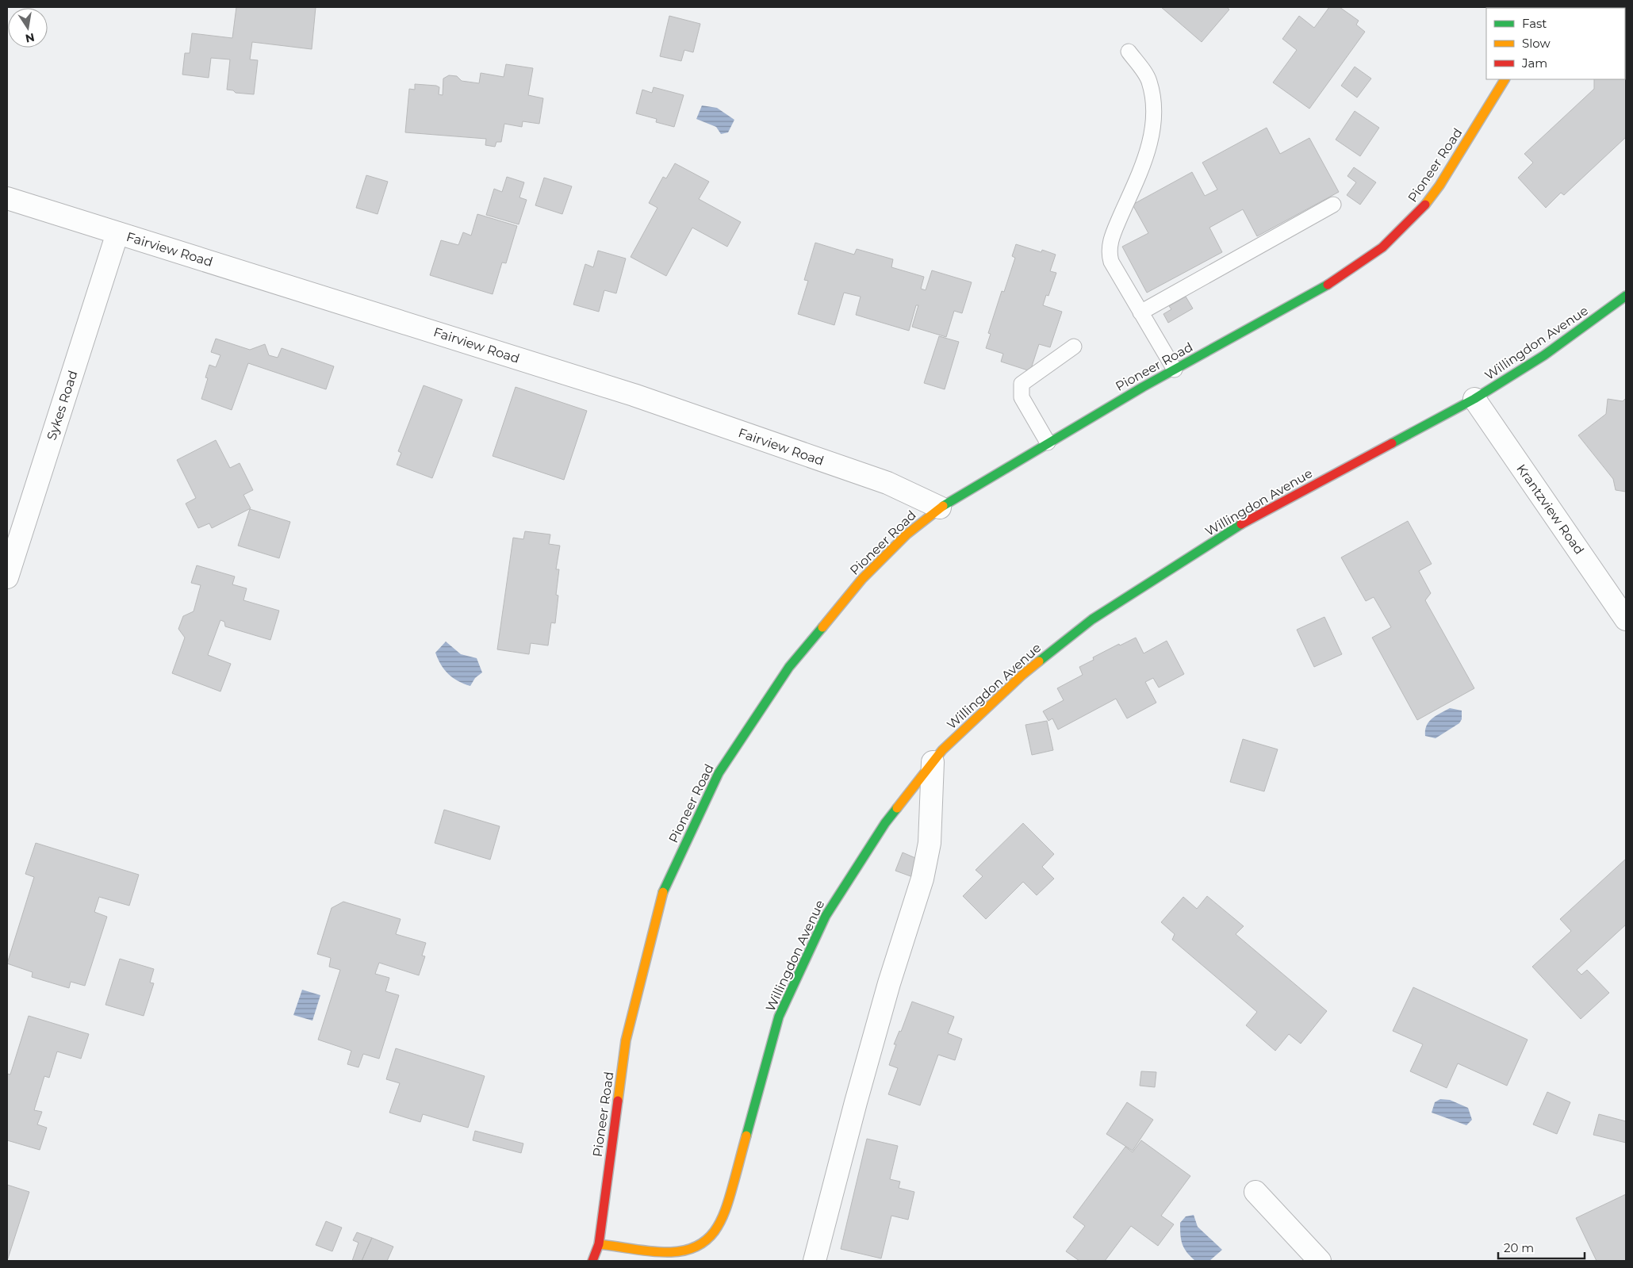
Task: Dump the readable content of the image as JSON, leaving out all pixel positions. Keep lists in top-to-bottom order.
{
  "streets": {
    "main road": ["Pioneer Road", "Willingdon Avenue"],
    "street": ["Fairview Road", "Sykes Road", "Krantzview Road"]
  },
  "crossings": [
    ["Pioneer Road", "Fairview Road"],
    ["Pioneer Road", "Willingdon Avenue"],
    ["Fairview Road", "Sykes Road"],
    ["Willingdon Avenue", "Krantzview Road"]
  ],
  "legend": ["Fast", "Slow", "Jam"],
  "scale_bar": "20 m",
  "north": "bottom"
}
